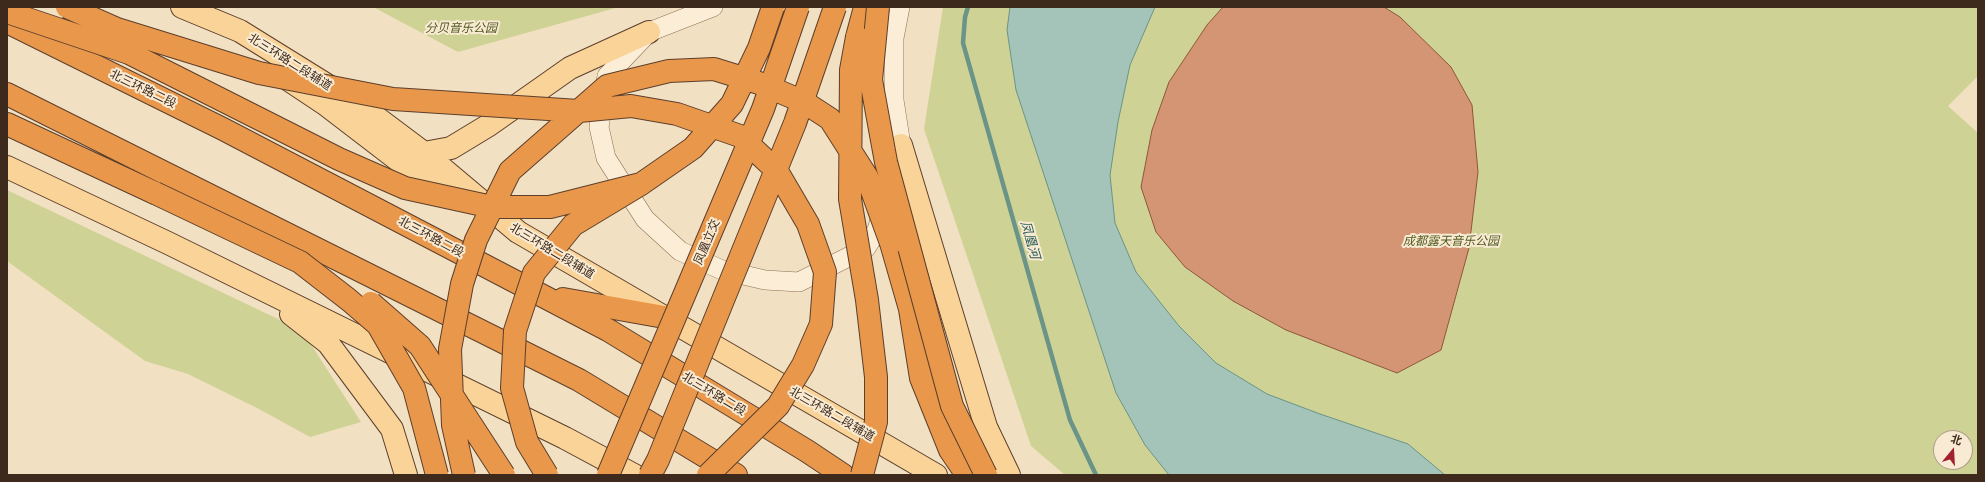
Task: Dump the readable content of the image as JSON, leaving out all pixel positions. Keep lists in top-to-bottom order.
{
  "streets": {
    "highway": ["北三环路二段", "凤凰立交"],
    "main road": ["北三环路二段辅道"]
  },
  "water": ["凤凰河"],
  "parks": ["分贝音乐公园", "成都露天音乐公园"],
  "north": "top"
}
